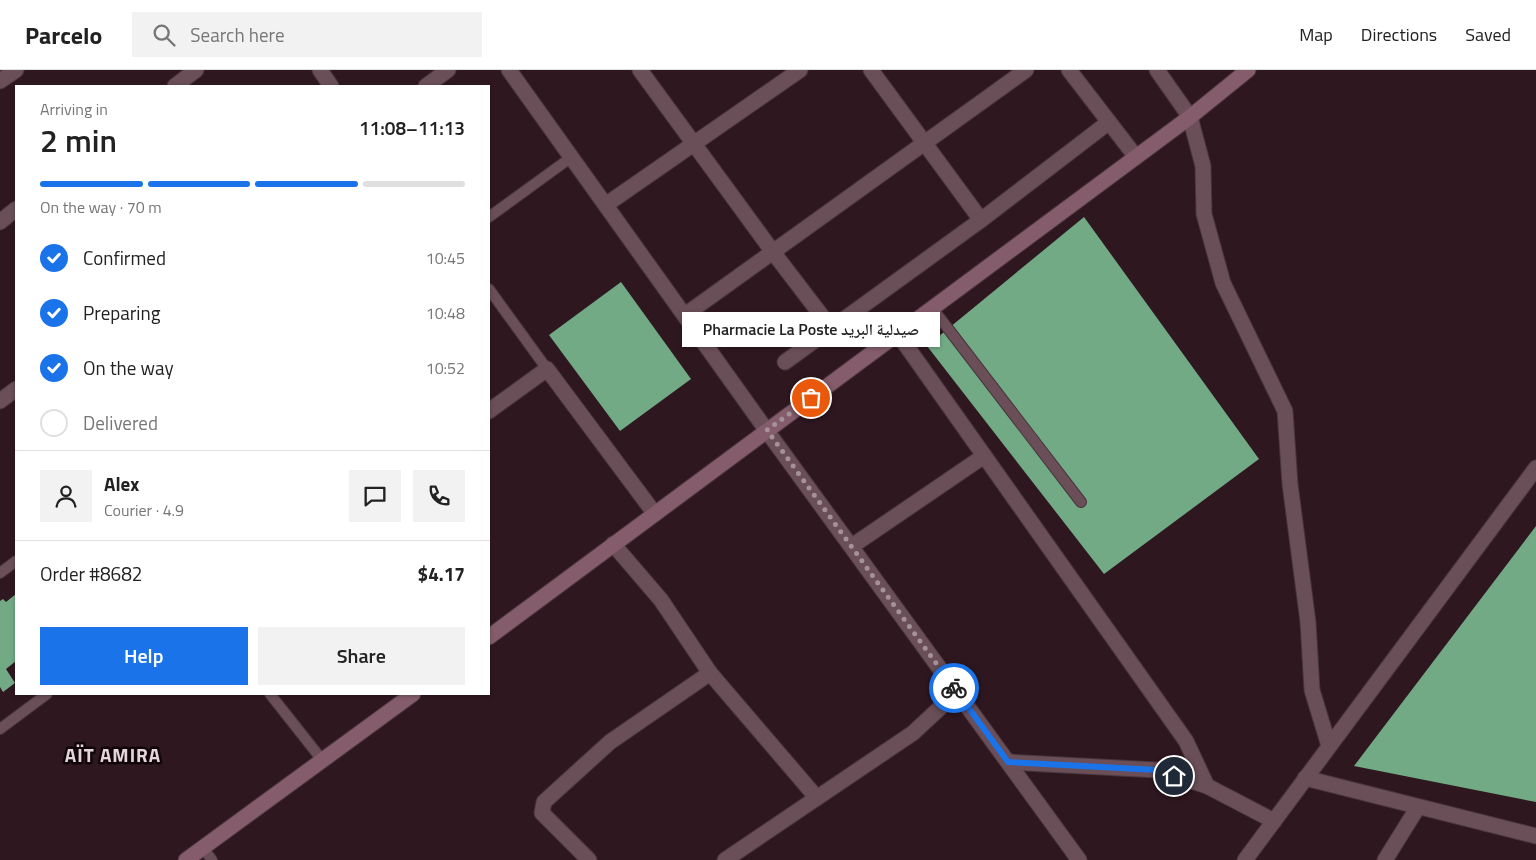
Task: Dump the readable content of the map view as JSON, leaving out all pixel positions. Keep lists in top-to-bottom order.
{
  "districts": ["AÏT AMIRA"],
  "places": ["Pharmacie La Poste صيدلية البريد"],
  "page": {
    "header": "Parcelo",
    "search": "Search here",
    "nav": ["Map", "Directions", "Saved"],
    "heading": ["2 min", "Arriving in", "11:08–11:13"],
    "panel": [
      "Alex",
      "Courier · 4.9",
      "Order #8682",
      "$4.17"
    ],
    "bar": "On the way · 70 m",
    "list": [
      ["Confirmed", "10:45"],
      ["Preparing", "10:48"],
      ["On the way", "10:52"],
      "Delivered"
    ],
    "bubble": "Pharmacie La Poste صيدلية البريد",
    "buttons": ["Help", "Share"]
  }
}
